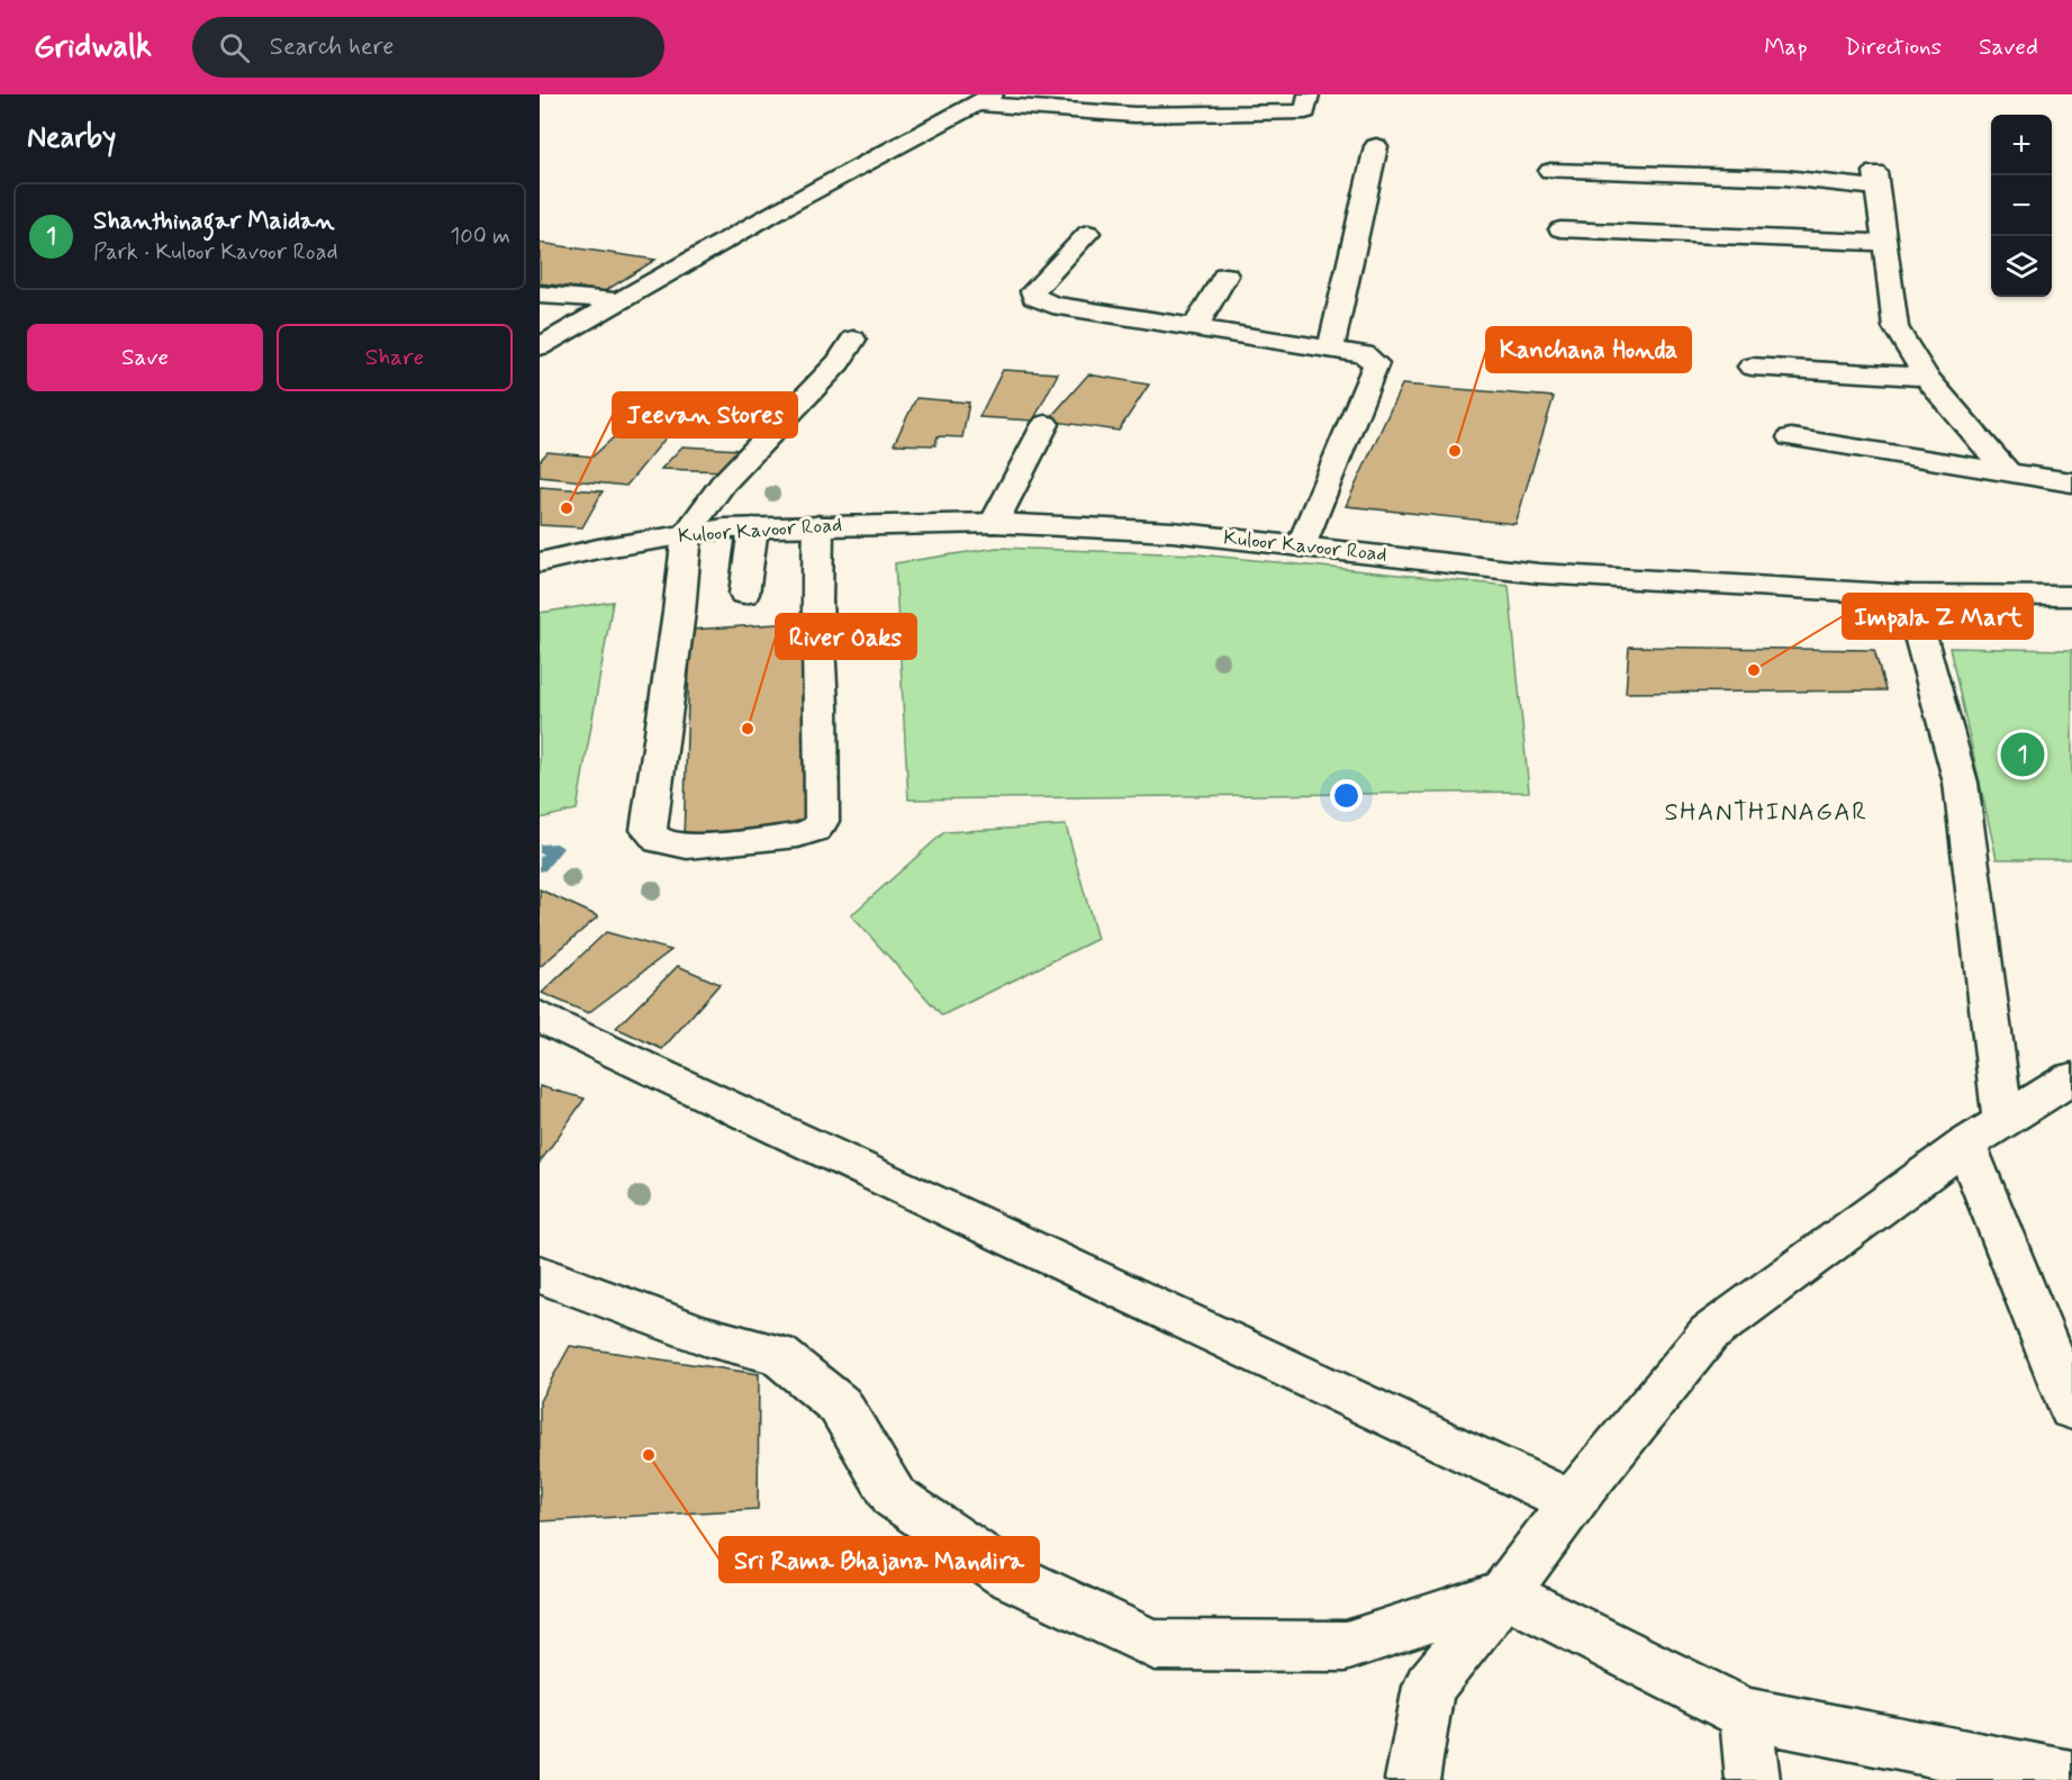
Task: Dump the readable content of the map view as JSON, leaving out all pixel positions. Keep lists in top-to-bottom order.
{
  "streets": {
    "street": ["Kuloor Kavoor Road"]
  },
  "districts": ["SHANTHINAGAR"],
  "places": [
    "Kanchana Honda",
    "Jeevan Stores",
    "Impala Z Mart",
    "River Oaks",
    "Sri Rama Bhajana Mandira"
  ],
  "page": {
    "header": "Gridwalk",
    "search": "Search here",
    "nav": ["Map", "Directions", "Saved"],
    "heading": "Nearby",
    "map_buttons": ["+", "−"],
    "list": [
      {
        "mark": "1",
        "name": "Shanthinagar Maidan",
        "note": "Park · Kuloor Kavoor Road",
        "value": "100 m"
      }
    ],
    "buttons": ["Save", "Share"],
    "pins": "1"
  }
}
